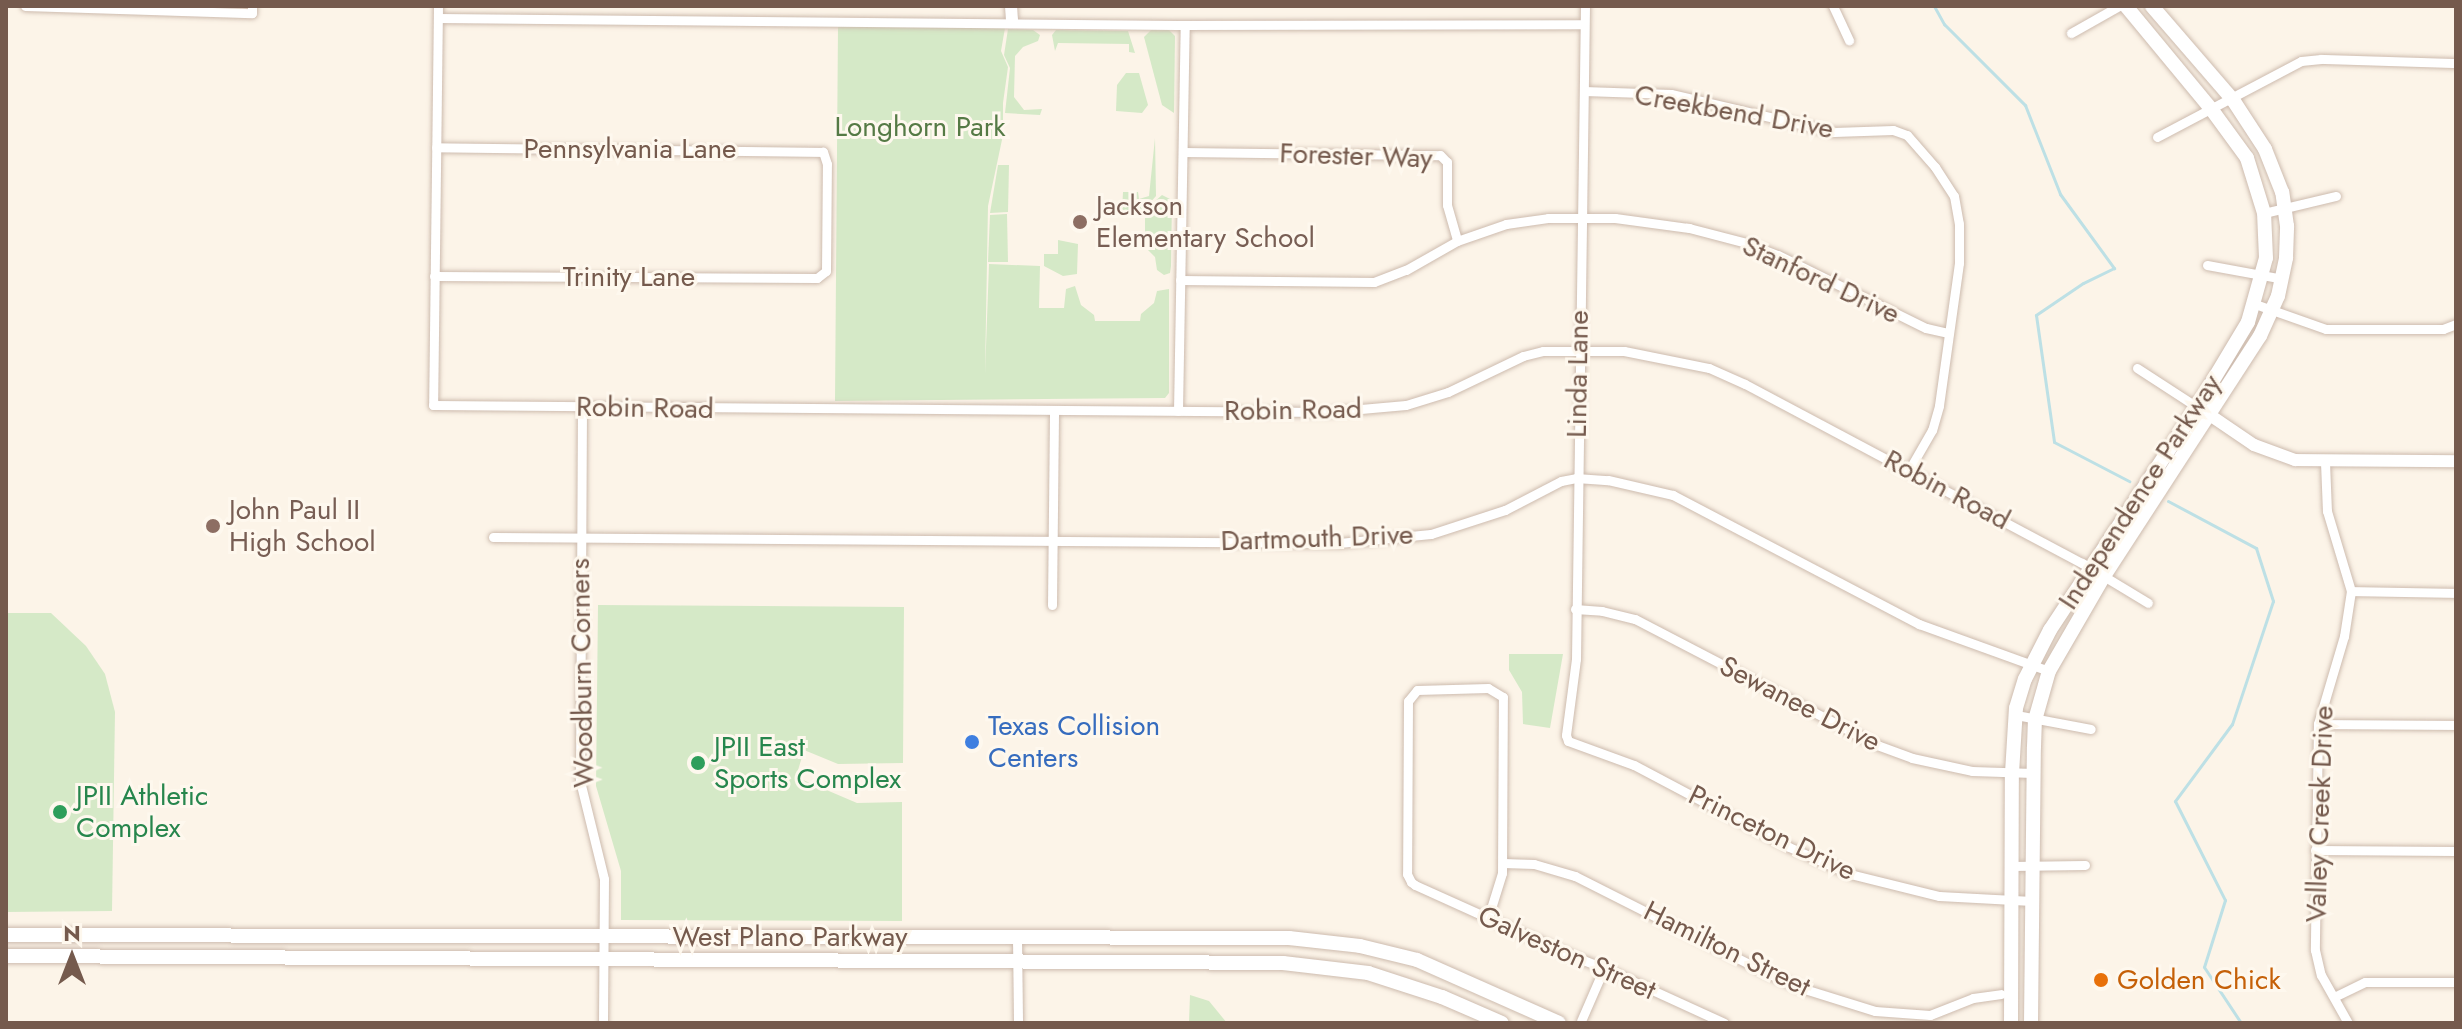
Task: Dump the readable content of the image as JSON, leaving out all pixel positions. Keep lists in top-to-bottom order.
{
  "streets": {
    "main road": ["Independence Parkway", "West Plano Parkway"],
    "street": [
      "Creekbend Drive",
      "Pennsylvania Lane",
      "Forester Way",
      "Trinity Lane",
      "Stanford Drive",
      "Linda Lane",
      "Robin Road",
      "Dartmouth Drive",
      "Woodburn Corners",
      "Sewanee Drive",
      "Valley Creek Drive",
      "Princeton Drive",
      "Hamilton Street",
      "Galveston Street"
    ]
  },
  "crossings": [
    ["Creekbend Drive", "Stanford Drive"],
    ["Creekbend Drive", "Linda Lane"],
    ["Creekbend Drive", "Robin Road"],
    ["Pennsylvania Lane", "Trinity Lane"],
    ["Forester Way", "Stanford Drive"],
    ["Trinity Lane", "Robin Road"],
    ["Stanford Drive", "Linda Lane"],
    ["Linda Lane", "Robin Road"],
    ["Linda Lane", "Dartmouth Drive"],
    ["Linda Lane", "Sewanee Drive"],
    ["Linda Lane", "Princeton Drive"],
    ["Robin Road", "Independence Parkway"],
    ["Robin Road", "Woodburn Corners"],
    ["Independence Parkway", "Dartmouth Drive"],
    ["Independence Parkway", "Sewanee Drive"],
    ["Independence Parkway", "Princeton Drive"],
    ["Dartmouth Drive", "Woodburn Corners"],
    ["Woodburn Corners", "West Plano Parkway"],
    ["Hamilton Street", "Galveston Street"]
  ],
  "parks": ["Longhorn Park"],
  "places": [
    "Jackson Elementary School",
    "John Paul II High School",
    "Texas Collision Centers",
    "JPII East Sports Complex",
    "JPII Athletic Complex",
    "Golden Chick"
  ],
  "north": "top"
}
